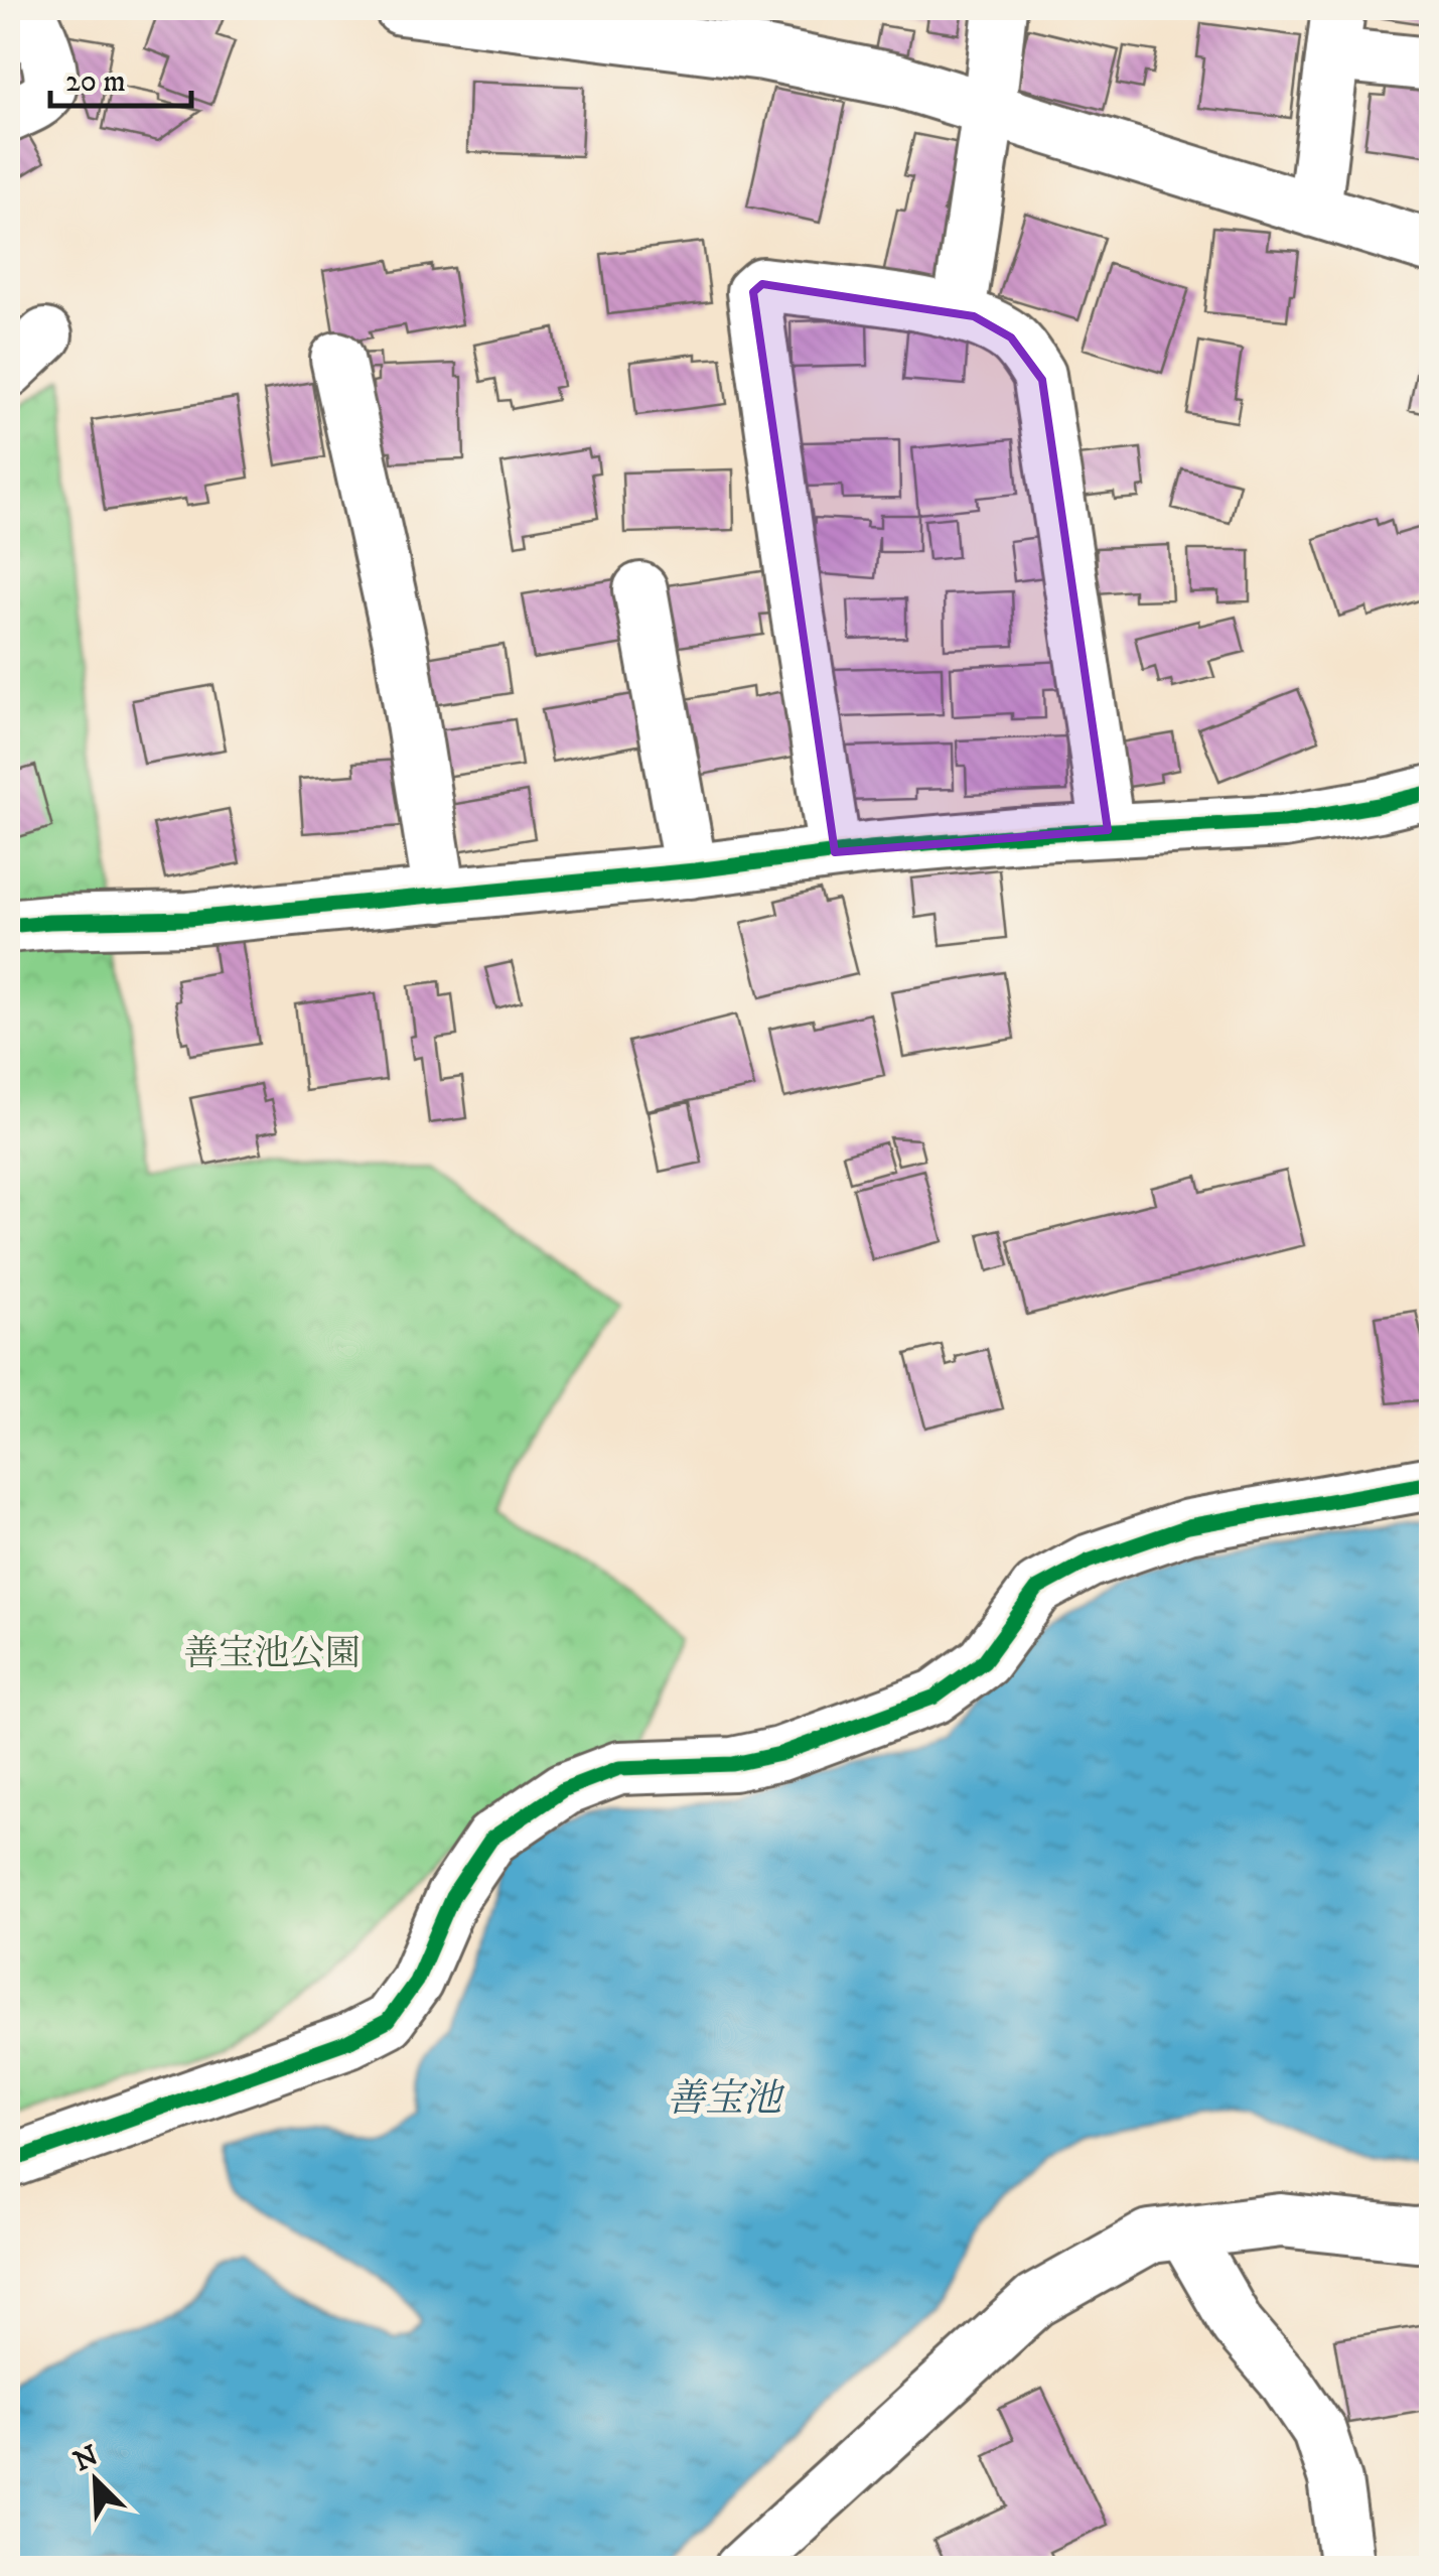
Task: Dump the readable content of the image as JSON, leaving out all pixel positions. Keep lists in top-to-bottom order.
{
  "water": ["善宝池"],
  "parks": ["善宝池公園"],
  "scale_bar": "20 m",
  "north": "top left"
}
